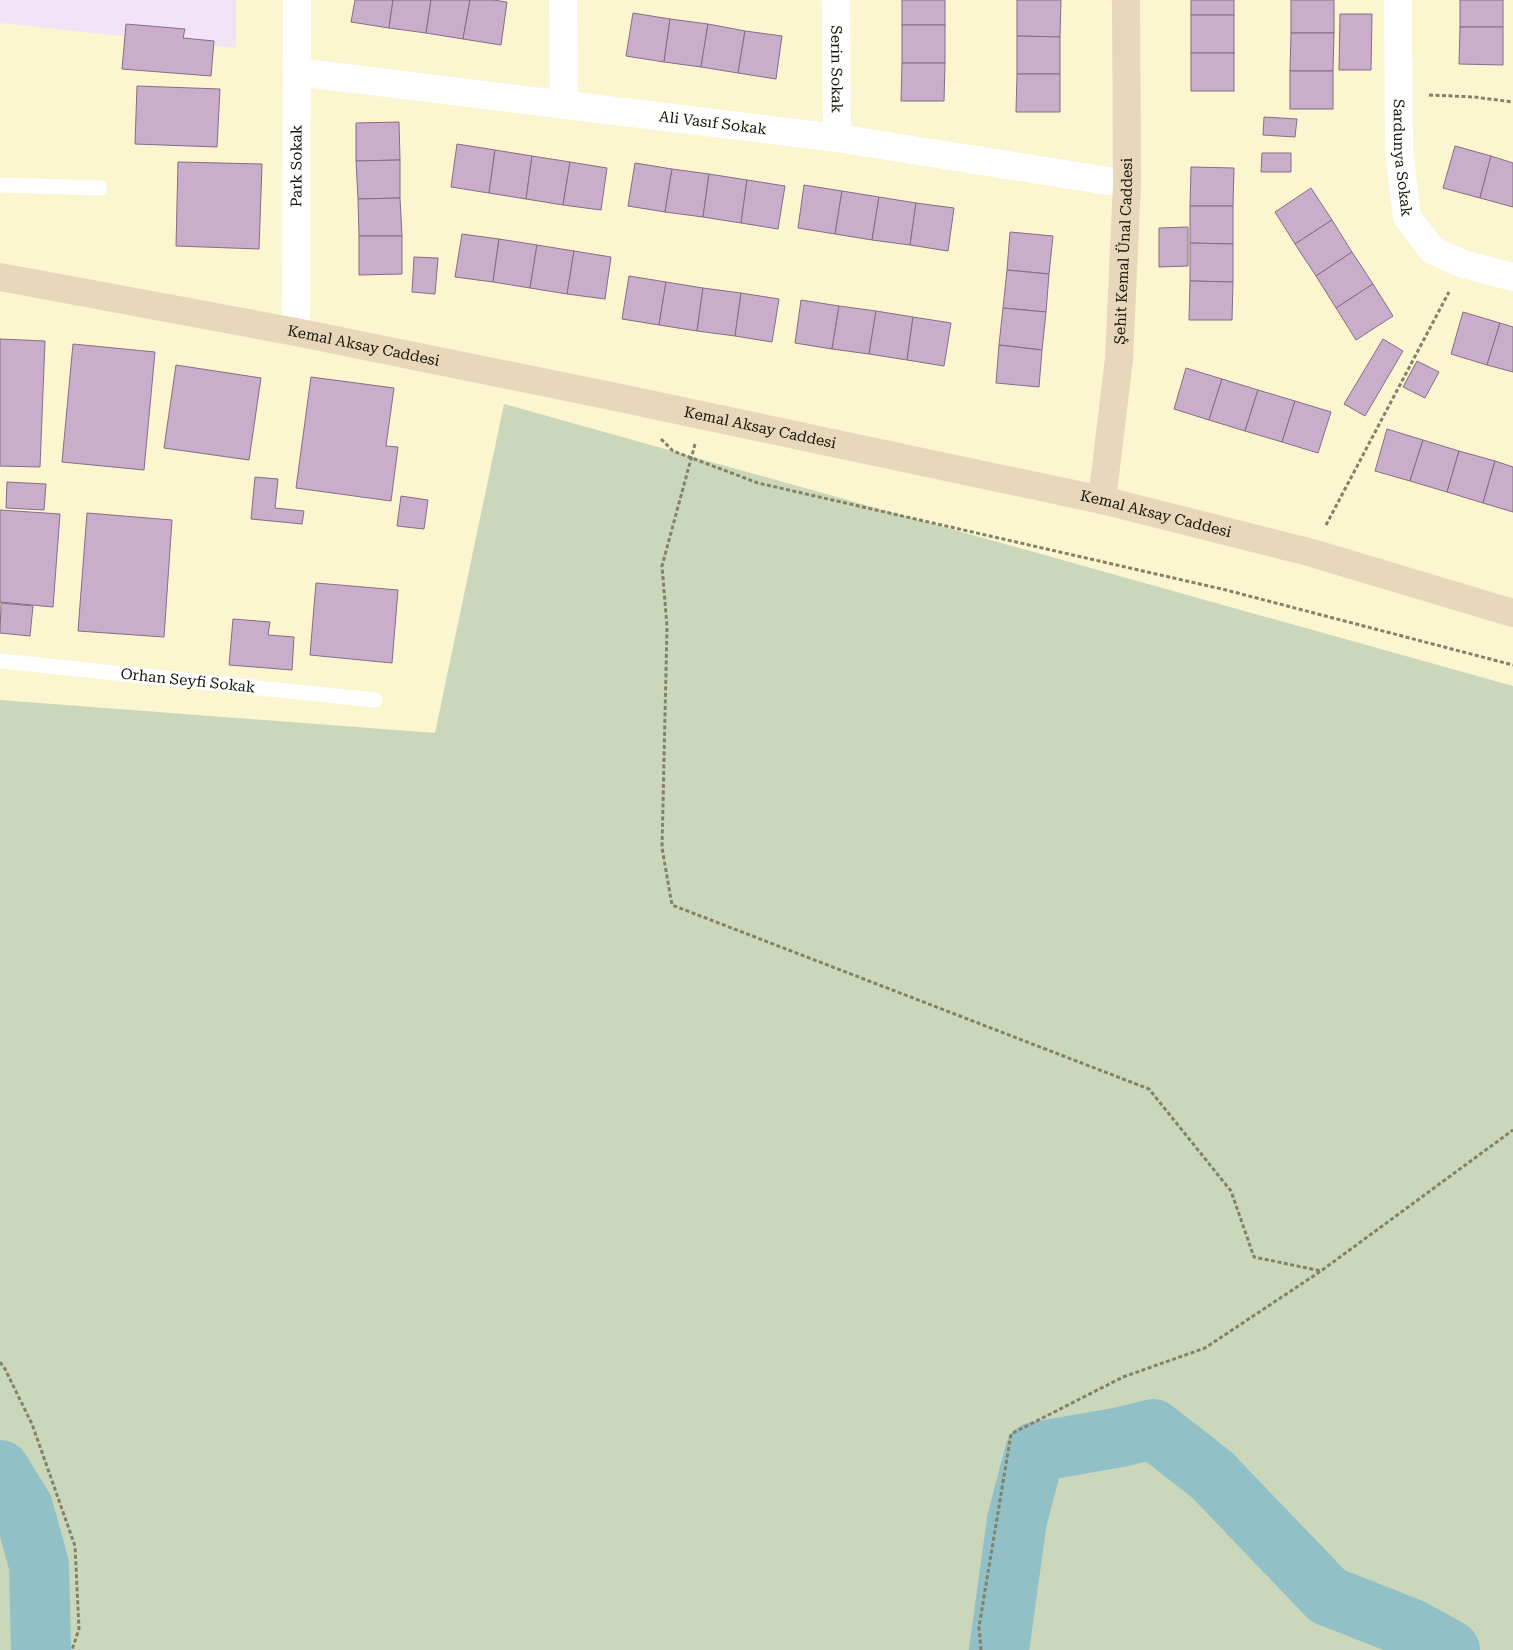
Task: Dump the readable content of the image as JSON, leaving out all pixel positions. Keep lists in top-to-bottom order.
{
  "streets": {
    "main road": ["Şehit Kemal Ünal Caddesi", "Kemal Aksay Caddesi"],
    "street": [
      "Serin Sokak",
      "Ali Vasıf Sokak",
      "Sardunya Sokak",
      "Park Sokak"
    ],
    "lane": ["Orhan Seyfi Sokak"]
  },
  "crossings": [
    ["Serin Sokak", "Ali Vasıf Sokak"],
    ["Ali Vasıf Sokak", "Park Sokak"],
    ["Ali Vasıf Sokak", "Şehit Kemal Ünal Caddesi"],
    ["Park Sokak", "Kemal Aksay Caddesi"],
    ["Şehit Kemal Ünal Caddesi", "Kemal Aksay Caddesi"]
  ]
}
